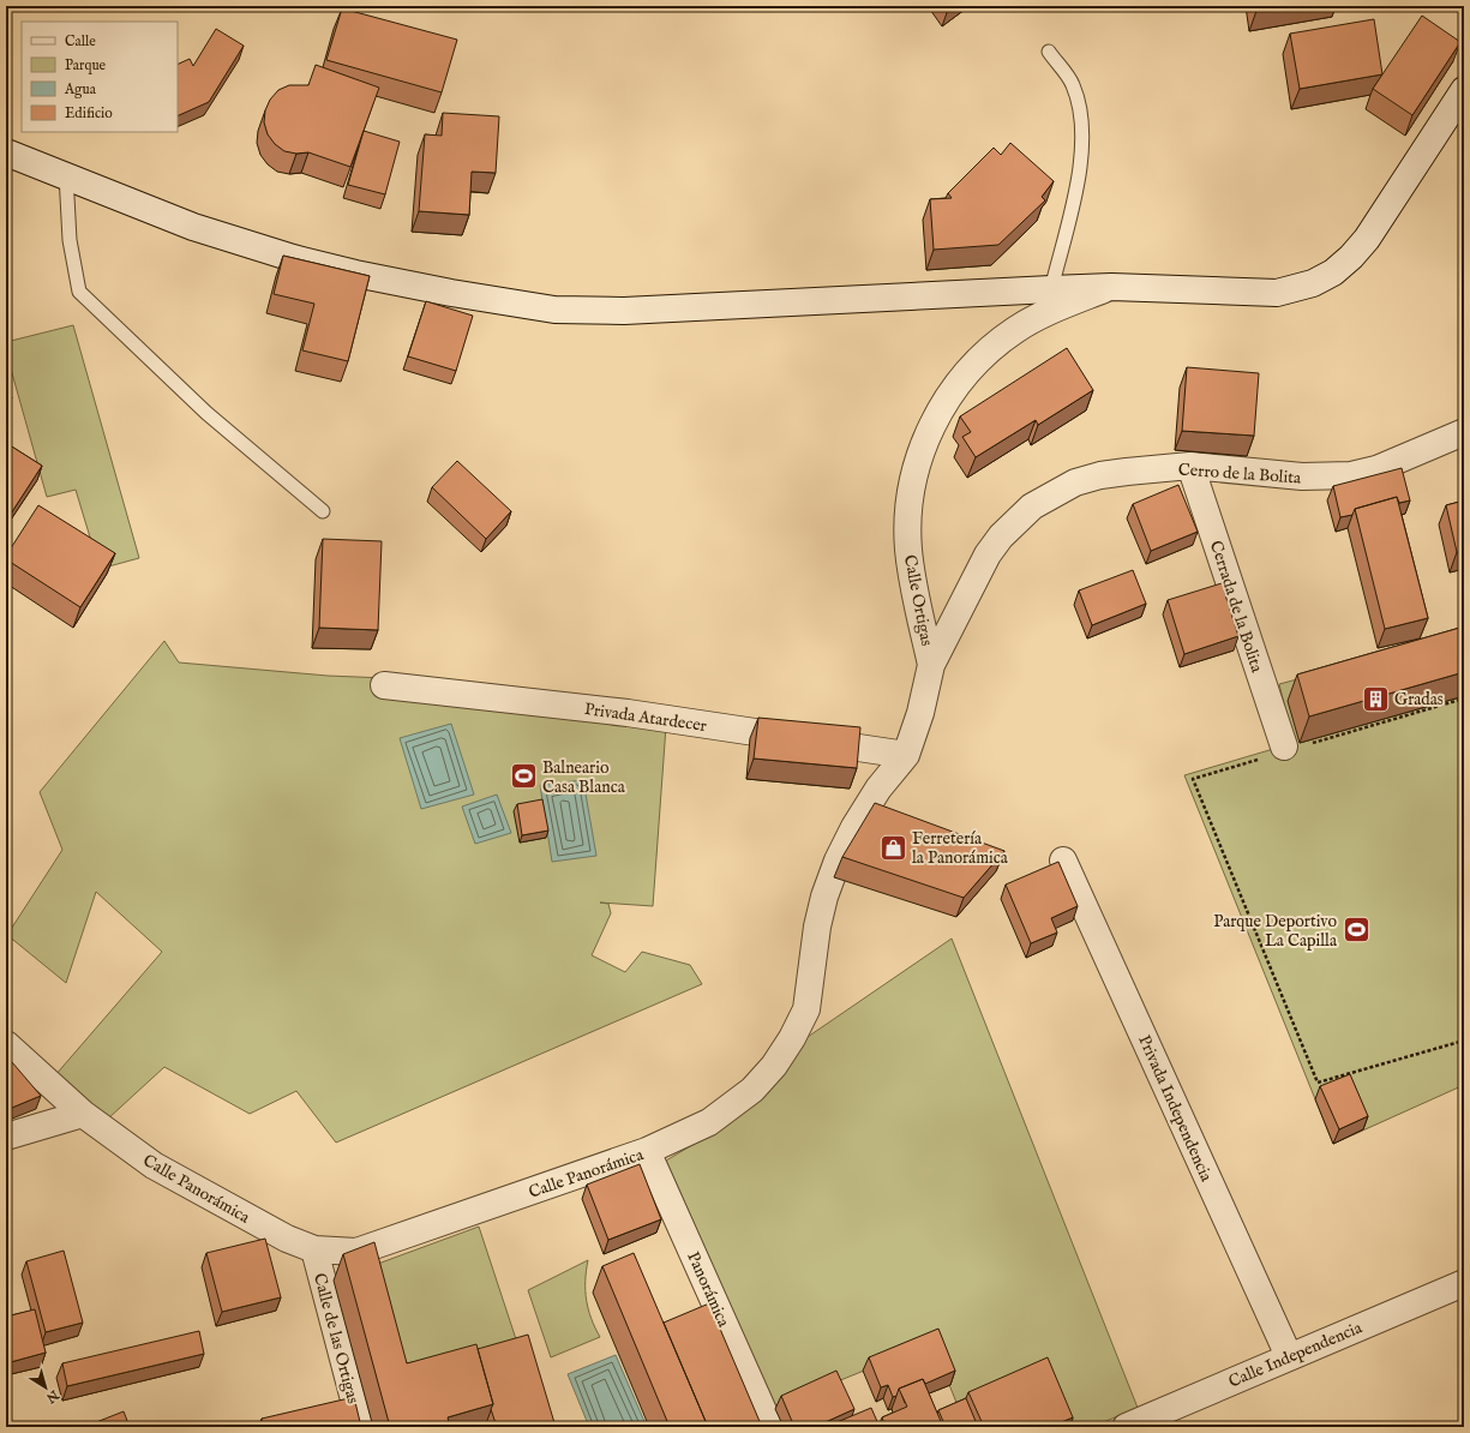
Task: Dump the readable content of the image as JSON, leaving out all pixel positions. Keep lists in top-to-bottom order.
{
  "streets": {
    "street": [
      "Cerro de la Bolita",
      "Calle Ortigas",
      "Cerrada de la Bolita",
      "Privada Atardecer",
      "Privada Independencia",
      "Calle Panorámica",
      "Panorámica",
      "Calle de las Ortigas",
      "Calle Independencia"
    ]
  },
  "crossings": [
    ["Cerro de la Bolita", "Calle Ortigas"],
    ["Cerro de la Bolita", "Cerrada de la Bolita"],
    ["Cerro de la Bolita", "Calle Panorámica"],
    ["Calle Ortigas", "Calle Panorámica"],
    ["Privada Atardecer", "Calle Panorámica"],
    ["Privada Independencia", "Calle Independencia"],
    ["Calle Panorámica", "Panorámica"],
    ["Calle Panorámica", "Calle de las Ortigas"]
  ],
  "places": {
    "building": ["Gradas"],
    "sports": ["Balneario Casa Blanca", "Parque Deportivo La Capilla"],
    "shop": ["Ferretería la Panorámica"]
  },
  "legend": [
    "Calle",
    "Parque",
    "Agua",
    "Edificio"
  ],
  "north": "bottom right"
}
